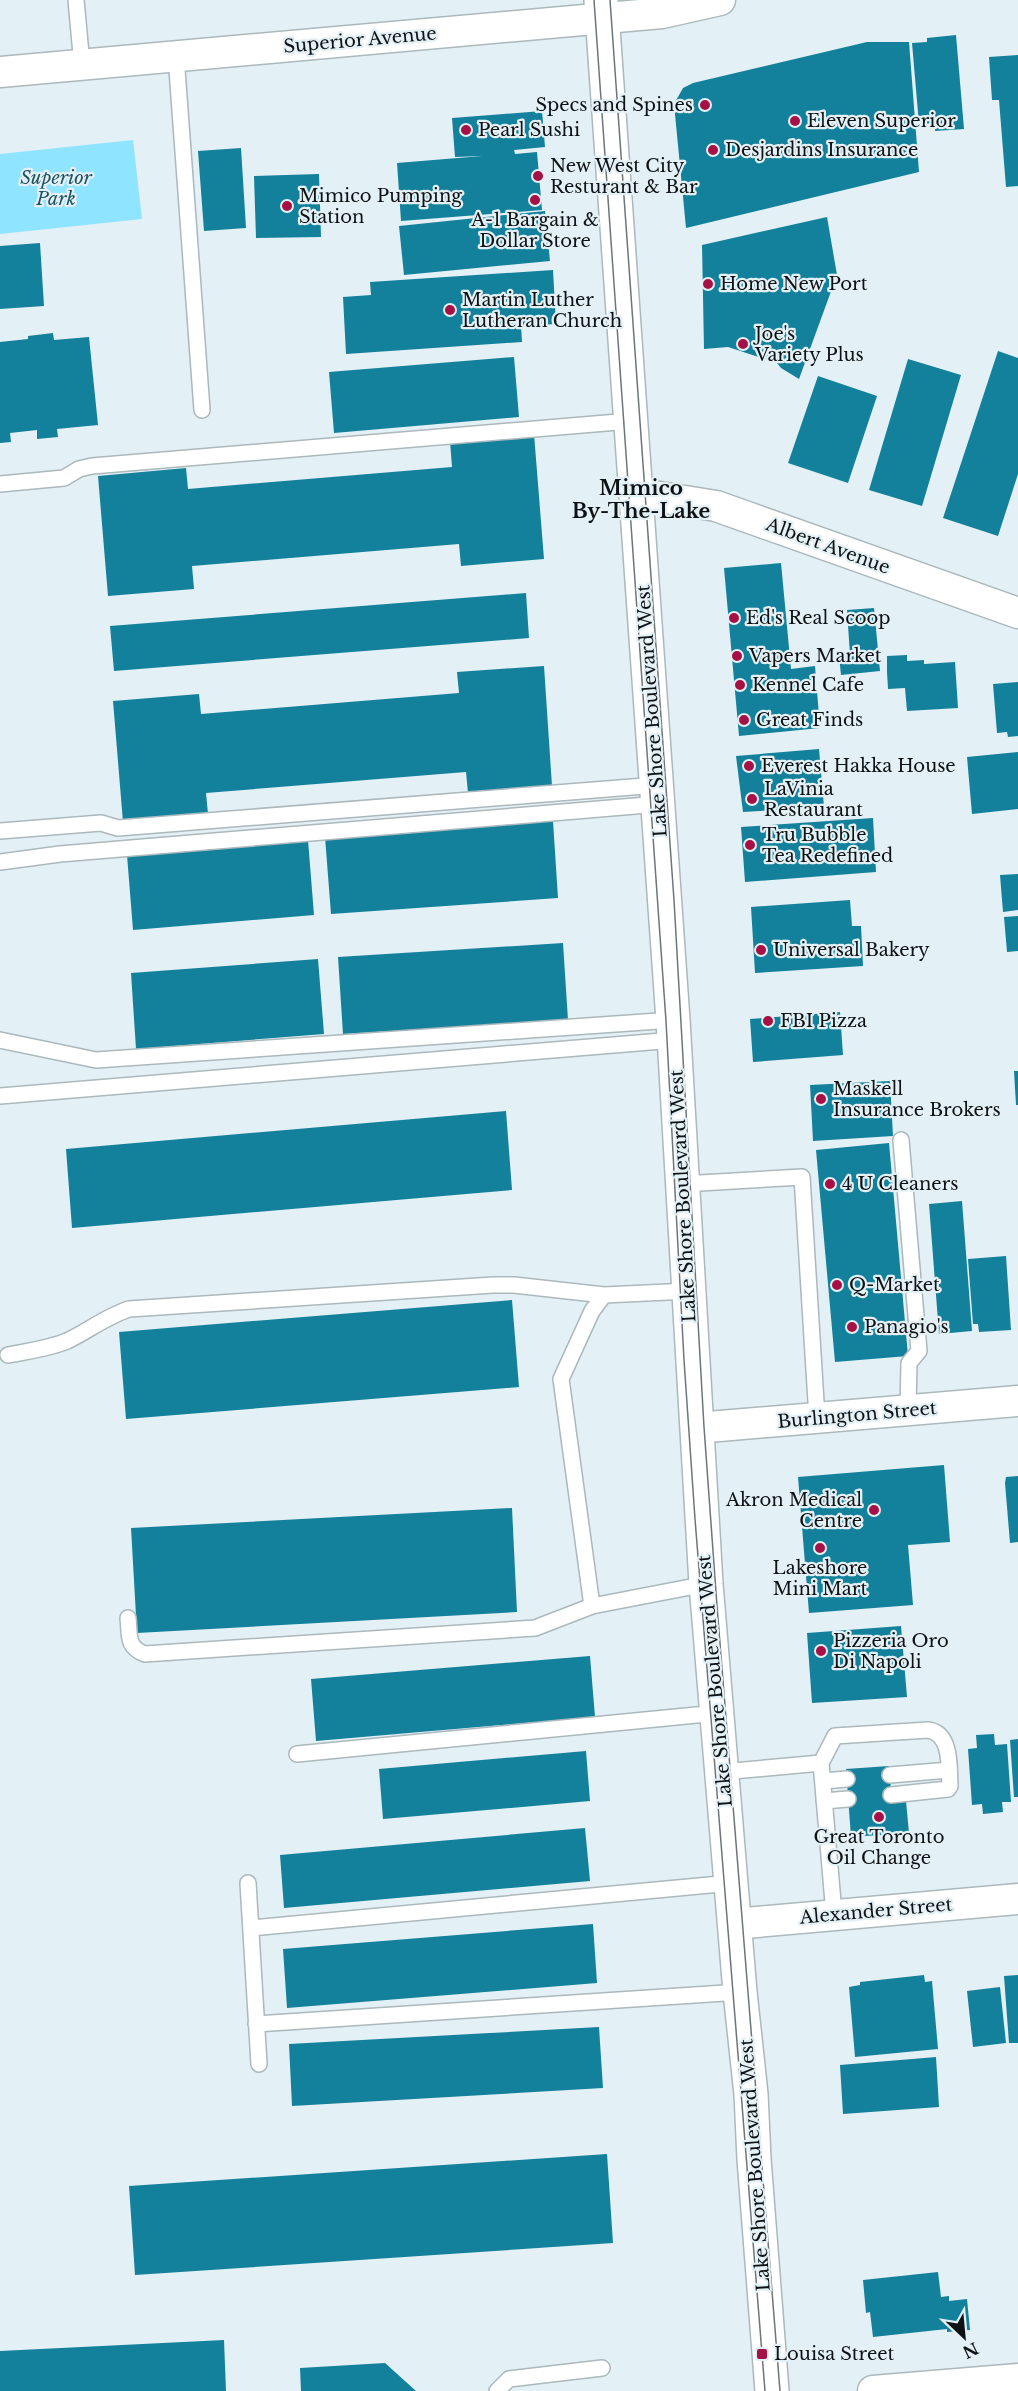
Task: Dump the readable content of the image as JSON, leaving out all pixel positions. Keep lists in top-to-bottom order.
{
  "streets": {
    "main road": ["Lake Shore Boulevard West"],
    "street": [
      "Superior Avenue",
      "Albert Avenue",
      "Burlington Street",
      "Alexander Street"
    ]
  },
  "crossings": [
    ["Superior Avenue", "Lake Shore Boulevard West"],
    ["Albert Avenue", "Lake Shore Boulevard West"],
    ["Lake Shore Boulevard West", "Burlington Street"],
    ["Lake Shore Boulevard West", "Alexander Street"]
  ],
  "districts": ["Mimico By-The-Lake"],
  "parks": ["Superior Park"],
  "places": {
    "other": [
      "Specs and Spines",
      "Eleven Superior",
      "Pearl Sushi",
      "Desjardins Insurance",
      "New West City Resturant & Bar",
      "A-1 Bargain & Dollar Store",
      "Mimico Pumping Station",
      "Home New Port",
      "Martin Luther Lutheran Church",
      "Joe's Variety Plus",
      "Ed's Real Scoop",
      "Vapers Market",
      "Kennel Cafe",
      "Great Finds",
      "Everest Hakka House",
      "LaVinia Restaurant",
      "Tru Bubble Tea Redefined",
      "Universal Bakery",
      "FBI Pizza",
      "Maskell Insurance Brokers",
      "4 U Cleaners",
      "Q-Market",
      "Panagio's",
      "Akron Medical Centre",
      "Lakeshore Mini Mart",
      "Pizzeria Oro Di Napoli",
      "Great Toronto Oil Change"
    ],
    "transit": ["Louisa Street"]
  },
  "north": "bottom right"
}
